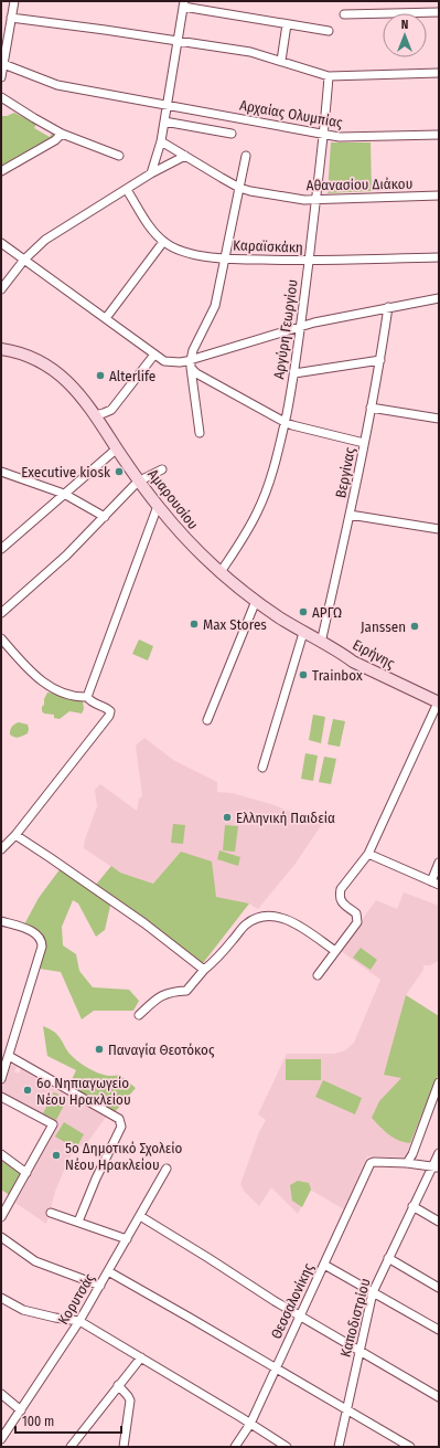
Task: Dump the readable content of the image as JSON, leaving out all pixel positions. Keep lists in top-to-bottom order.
{
  "streets": {
    "main road": ["Αμαρουσίου", "Ειρήνης"],
    "street": [
      "Αρχαίας Ολυμπίας",
      "Αθανασίου Διάκου",
      "Καραϊσκάκη",
      "Αργύρη Γεωργίου",
      "Βεργίνας",
      "Κορυτσάς",
      "Θεσσαλονίκης",
      "Καποδιστρίου"
    ]
  },
  "crossings": [
    ["Αρχαίας Ολυμπίας", "Αργύρη Γεωργίου"],
    ["Αθανασίου Διάκου", "Αργύρη Γεωργίου"],
    ["Καραϊσκάκη", "Αργύρη Γεωργίου"],
    ["Αργύρη Γεωργίου", "Αμαρουσίου"],
    ["Βεργίνας", "Αμαρουσίου"],
    ["Αμαρουσίου", "Ειρήνης"]
  ],
  "places": [
    "Alterlife",
    "Executive kiosk",
    "ΑΡΓΩ",
    "Max Stores",
    "Janssen",
    "Trainbox",
    "Ελληνική Παιδεία",
    "Παναγία Θεοτόκος",
    "6ο Νηπιαγωγείο Νέου Ηρακλείου",
    "5ο Δημοτικό Σχολείο Νέου Ηρακλείου"
  ],
  "scale_bar": "100 m",
  "north": "top"
}
